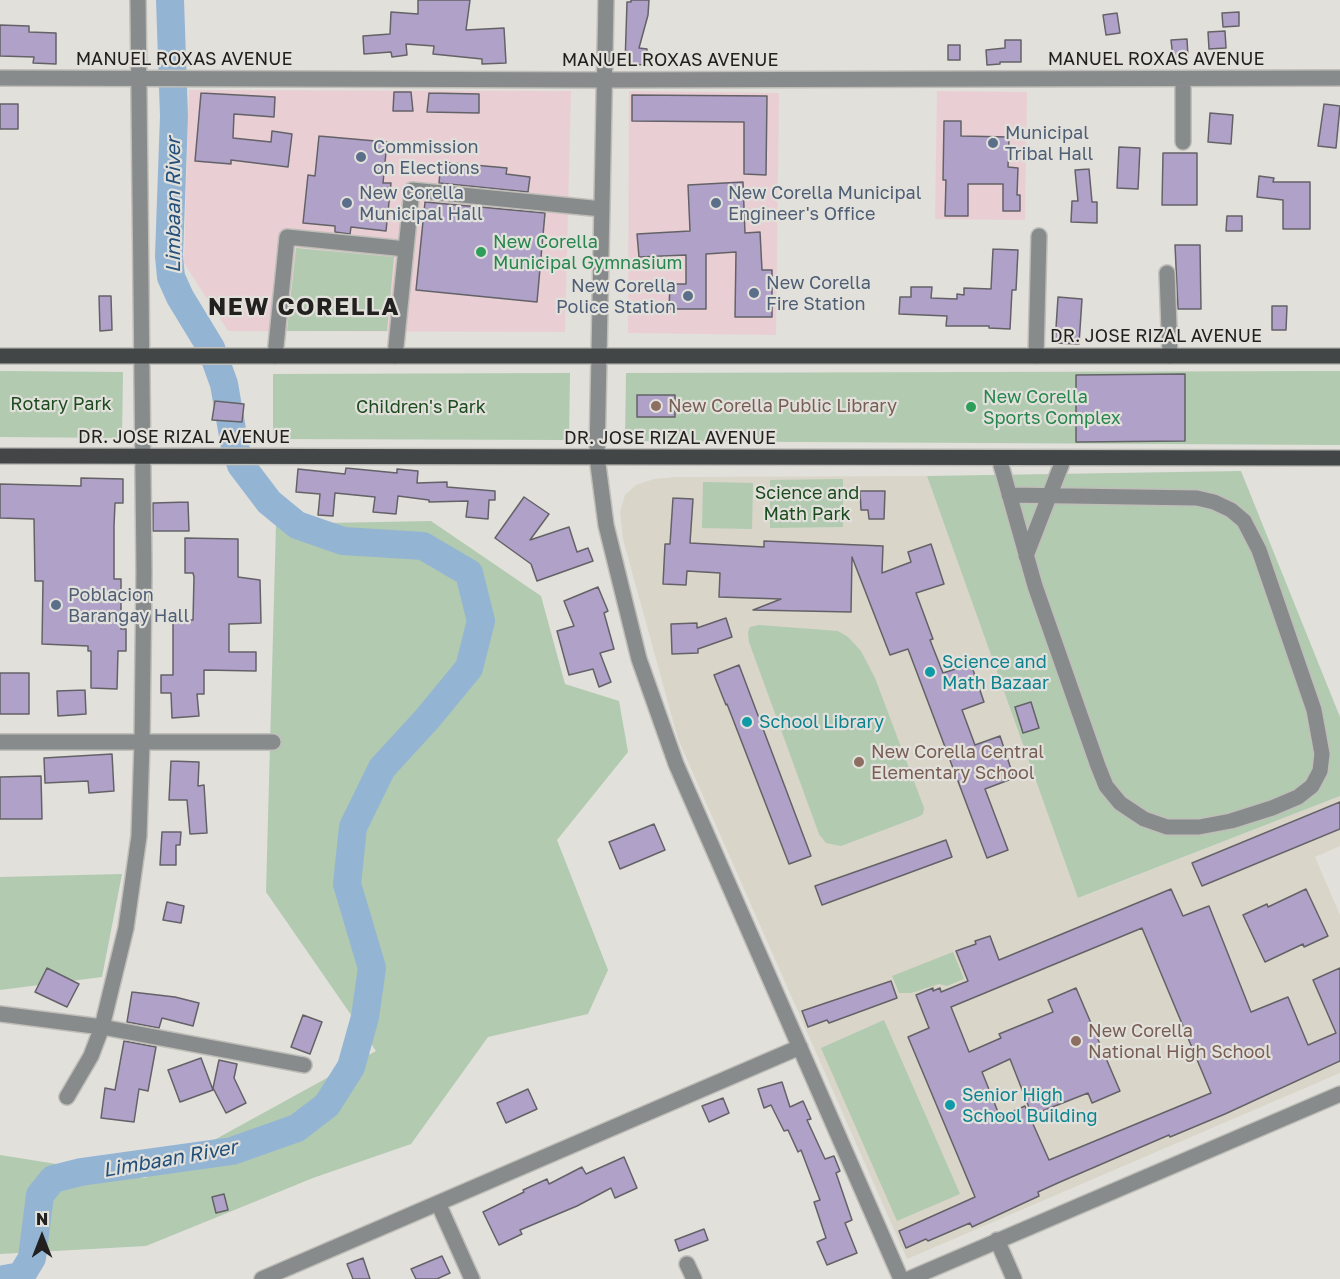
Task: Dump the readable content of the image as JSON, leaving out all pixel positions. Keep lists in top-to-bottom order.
{
  "streets": {
    "main road": ["DR. JOSE RIZAL AVENUE"],
    "street": ["MANUEL ROXAS AVENUE"]
  },
  "districts": ["NEW CORELLA"],
  "water": ["Limbaan River"],
  "parks": ["Rotary Park", "Children's Park", "Science and Math Park"],
  "places": [
    "Municipal Tribal Hall",
    "Commission on Elections",
    "New Corella Municipal Hall",
    "New Corella Municipal Engineer's Office",
    "New Corella Municipal Gymnasium",
    "New Corella Fire Station",
    "New Corella Police Station",
    "New Corella Public Library",
    "New Corella Sports Complex",
    "Poblacion Barangay Hall",
    "Science and Math Bazaar",
    "School Library",
    "New Corella Central Elementary School",
    "New Corella National High School",
    "Senior High School Building"
  ],
  "north": "top"
}
